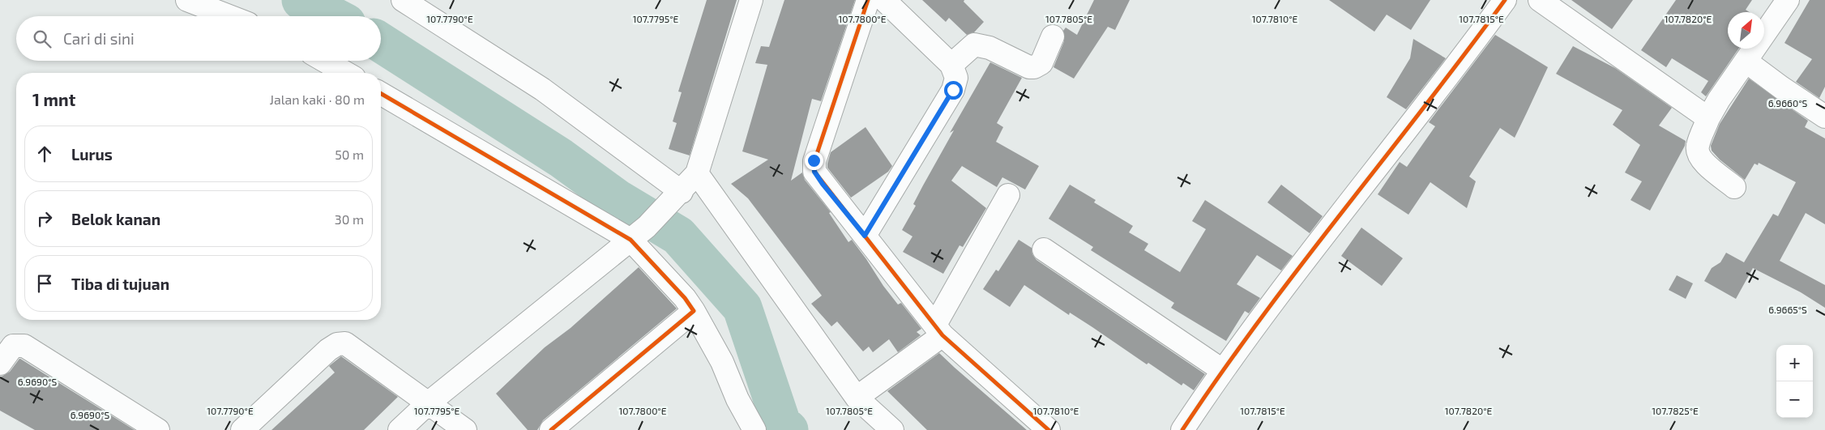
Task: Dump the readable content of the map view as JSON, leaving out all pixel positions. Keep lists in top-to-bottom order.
{
  "north": "top right",
  "page": {
    "search": "Cari di sini",
    "heading": ["1 mnt", "Jalan kaki · 80 m"],
    "list": [
      ["Lurus", "50 m"],
      ["Belok kanan", "30 m"],
      "Tiba di tujuan"
    ],
    "map_buttons": ["+", "−"]
  },
  "coordinates": [
    "107.7790°E",
    "107.7795°E",
    "107.7800°E",
    "107.7805°E",
    "107.7810°E",
    "107.7815°E",
    "107.7820°E",
    "6.9660°S",
    "6.9665°S",
    "6.9690°S",
    "107.7825°E"
  ]
}
